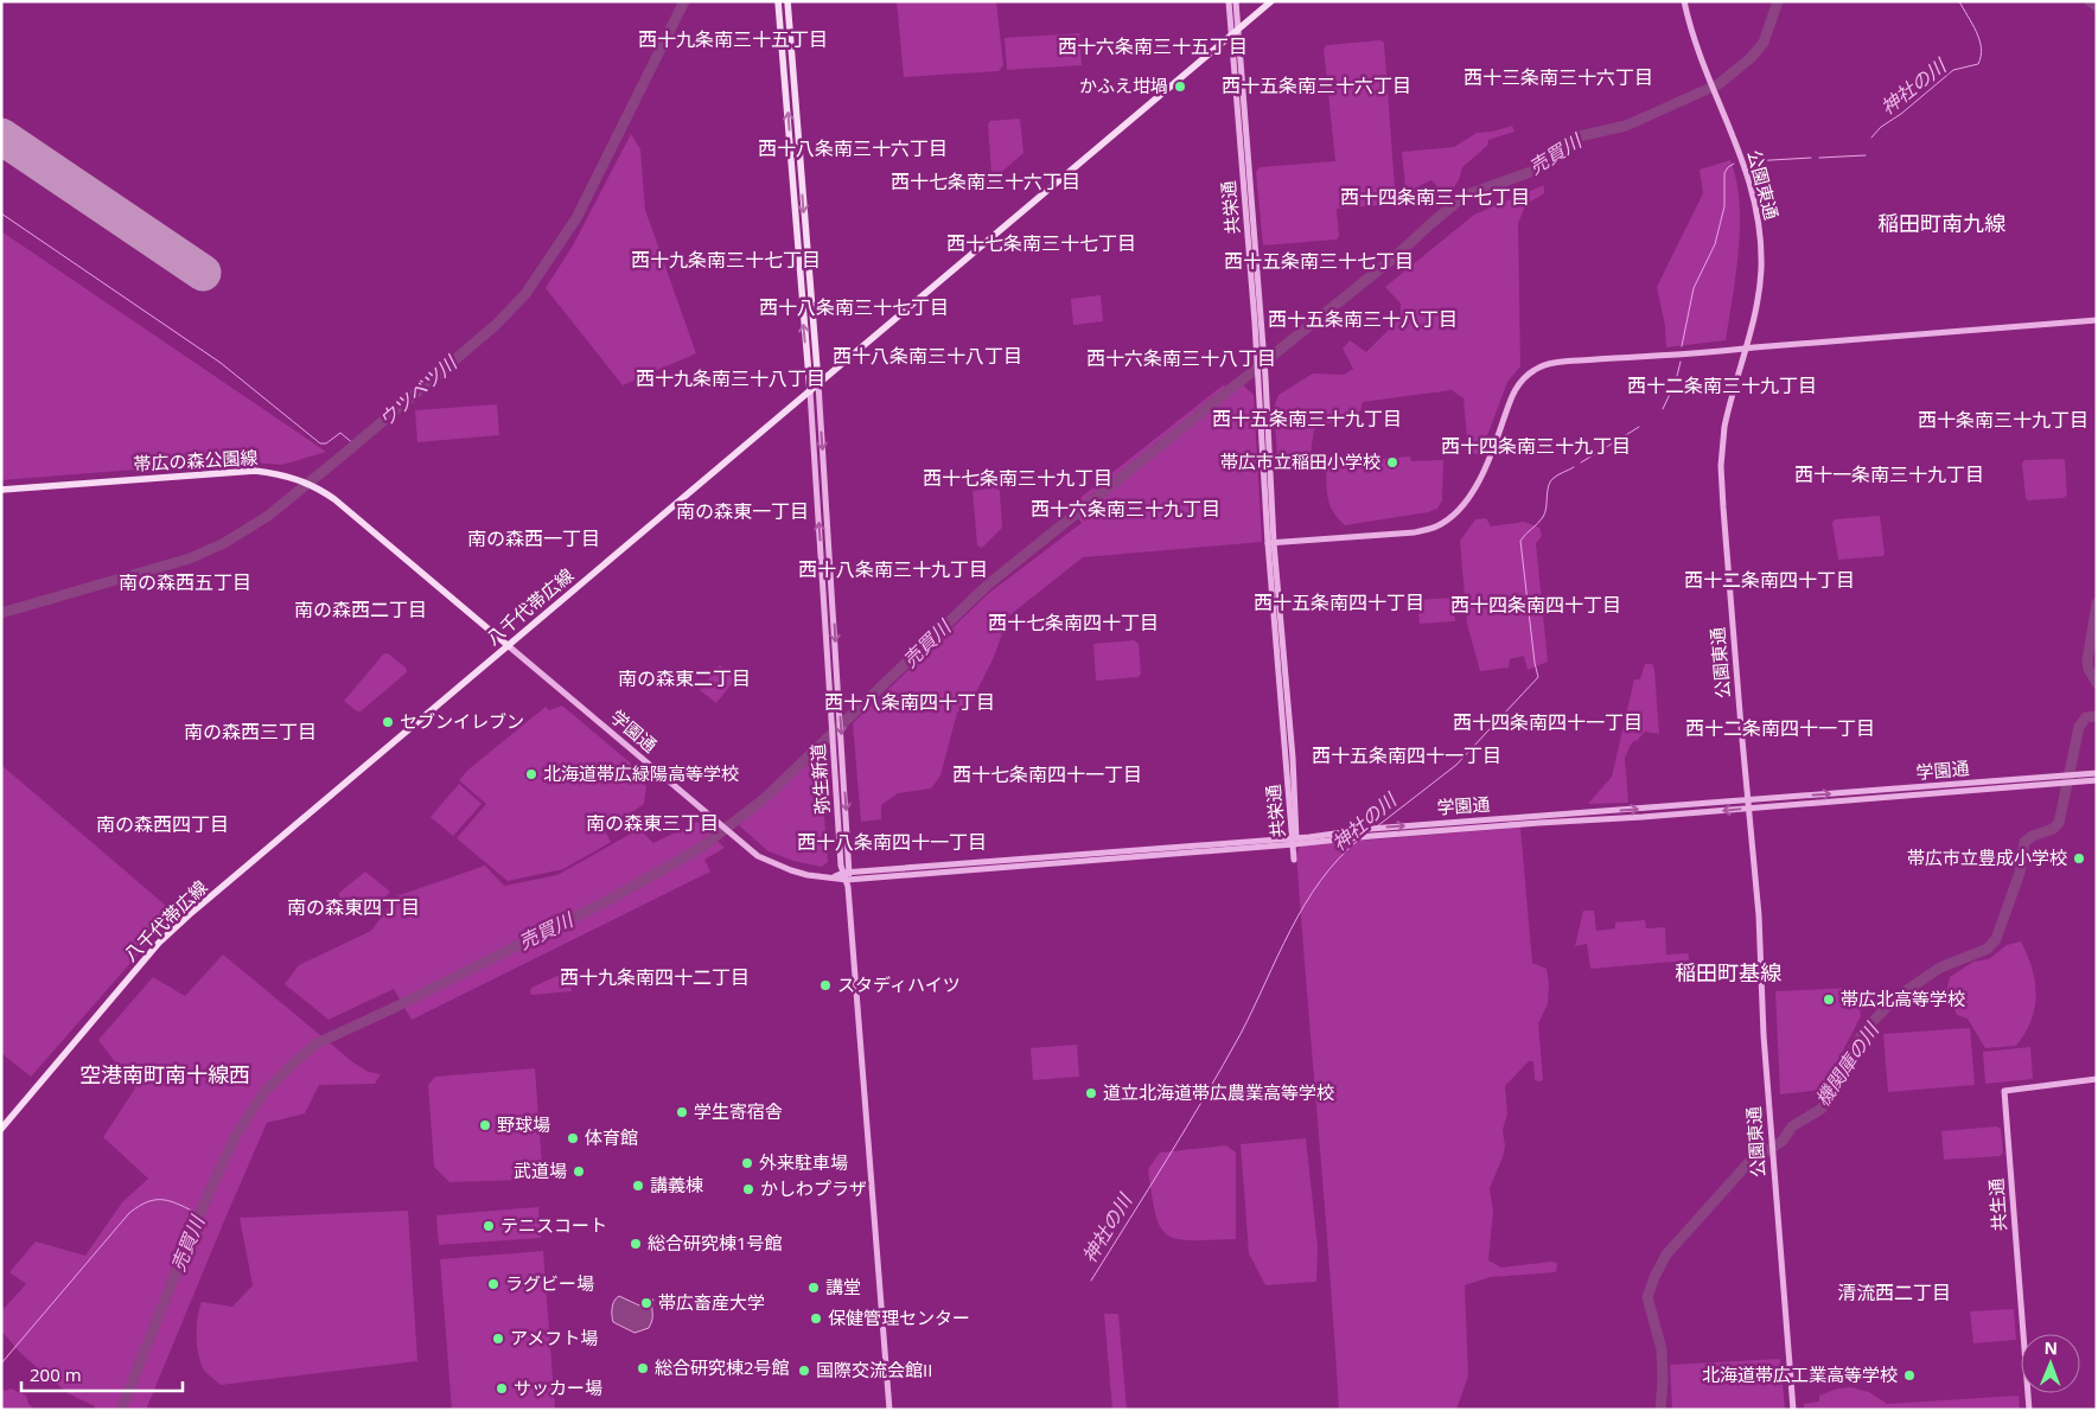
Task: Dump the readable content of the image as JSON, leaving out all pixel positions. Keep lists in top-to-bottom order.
{
  "streets": {
    "main road": ["帯広の森公園線", "八千代帯広線"],
    "street": [
      "公園東通",
      "共栄通",
      "学園通",
      "弥生新道",
      "共生通"
    ]
  },
  "crossings": [
    ["公園東通", "学園通"],
    ["共栄通", "学園通"],
    ["帯広の森公園線", "八千代帯広線"],
    ["帯広の森公園線", "学園通"],
    ["八千代帯広線", "学園通"],
    ["八千代帯広線", "弥生新道"],
    ["学園通", "弥生新道"]
  ],
  "districts": [
    "西十九条南三十五丁目",
    "西十六条南三十五丁目",
    "西十三条南三十六丁目",
    "西十五条南三十六丁目",
    "西十八条南三十六丁目",
    "西十七条南三十六丁目",
    "西十四条南三十七丁目",
    "稲田町南九線",
    "西十七条南三十七丁目",
    "西十九条南三十七丁目",
    "西十五条南三十七丁目",
    "西十八条南三十七丁目",
    "西十五条南三十八丁目",
    "西十八条南三十八丁目",
    "西十六条南三十八丁目",
    "西十九条南三十八丁目",
    "西十二条南三十九丁目",
    "西十五条南三十九丁目",
    "西十条南三十九丁目",
    "西十四条南三十九丁目",
    "西十一条南三十九丁目",
    "西十七条南三十九丁目",
    "西十六条南三十九丁目",
    "南の森東一丁目",
    "南の森西一丁目",
    "西十八条南三十九丁目",
    "西十二条南四十丁目",
    "南の森西五丁目",
    "西十五条南四十丁目",
    "西十四条南四十丁目",
    "南の森西二丁目",
    "西十七条南四十丁目",
    "南の森東二丁目",
    "西十八条南四十丁目",
    "西十四条南四十一丁目",
    "西十二条南四十一丁目",
    "南の森西三丁目",
    "西十五条南四十一丁目",
    "西十七条南四十一丁目",
    "南の森東三丁目",
    "南の森西四丁目",
    "西十八条南四十一丁目",
    "南の森東四丁目",
    "稲田町基線",
    "西十九条南四十二丁目",
    "空港南町南十線西",
    "清流西二丁目"
  ],
  "water": [
    "神社の川",
    "売買川",
    "ウツベツ川",
    "機関庫の川"
  ],
  "places": [
    "かふえ坩堝",
    "帯広市立稲田小学校",
    "セブンイレブン",
    "北海道帯広緑陽高等学校",
    "帯広市立豊成小学校",
    "スタディハイツ",
    "帯広北高等学校",
    "道立北海道帯広農業高等学校",
    "学生寄宿舎",
    "野球場",
    "体育館",
    "外来駐車場",
    "武道場",
    "講義棟",
    "かしわプラザ",
    "テニスコート",
    "総合研究棟1号館",
    "ラグビー場",
    "講堂",
    "帯広畜産大学",
    "保健管理センター",
    "アメフト場",
    "総合研究棟2号館",
    "国際交流会館II",
    "北海道帯広工業高等学校",
    "サッカー場"
  ],
  "scale_bar": "200 m",
  "north": "top"
}
